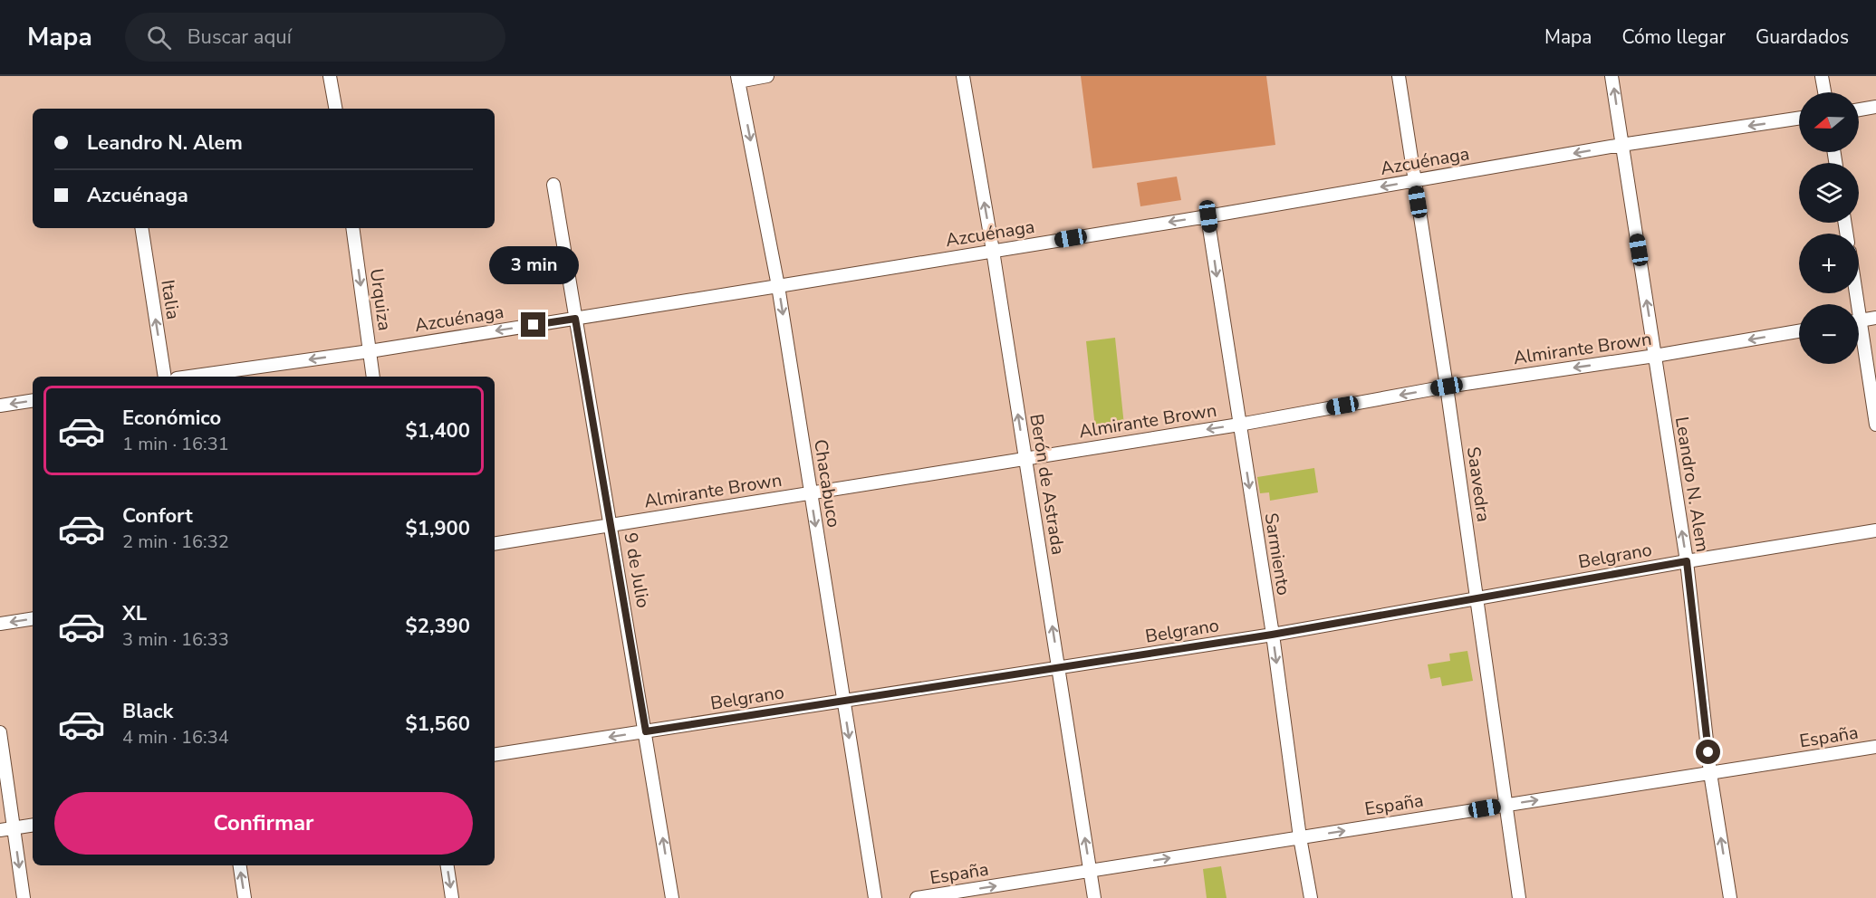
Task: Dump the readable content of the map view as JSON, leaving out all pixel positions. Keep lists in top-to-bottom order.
{
  "streets": {
    "street": [
      "Azcuénaga",
      "Italia",
      "Urquiza",
      "Almirante Brown",
      "Chacabuco",
      "Berón de Astrada",
      "Saavedra",
      "Leandro N. Alem",
      "Sarmiento",
      "Belgrano",
      "9 de Julio",
      "España"
    ]
  },
  "crossings": [
    ["Azcuénaga", "Urquiza"],
    ["Azcuénaga", "Chacabuco"],
    ["Azcuénaga", "Berón de Astrada"],
    ["Azcuénaga", "Saavedra"],
    ["Azcuénaga", "Leandro N. Alem"],
    ["Azcuénaga", "Sarmiento"],
    ["Azcuénaga", "9 de Julio"],
    ["Almirante Brown", "Chacabuco"],
    ["Almirante Brown", "Berón de Astrada"],
    ["Almirante Brown", "Saavedra"],
    ["Almirante Brown", "Leandro N. Alem"],
    ["Almirante Brown", "Sarmiento"],
    ["Almirante Brown", "9 de Julio"],
    ["Chacabuco", "Belgrano"],
    ["Berón de Astrada", "Belgrano"],
    ["Berón de Astrada", "España"],
    ["Saavedra", "Belgrano"],
    ["Saavedra", "España"],
    ["Leandro N. Alem", "Belgrano"],
    ["Leandro N. Alem", "España"],
    ["Sarmiento", "Belgrano"],
    ["Sarmiento", "España"],
    ["Belgrano", "9 de Julio"]
  ],
  "one_way": [
    "Azcuénaga",
    "Italia",
    "Urquiza",
    "Almirante Brown",
    "Chacabuco",
    "Berón de Astrada",
    "Leandro N. Alem",
    "Sarmiento",
    "España"
  ],
  "north": "left",
  "page": {
    "header": "Mapa",
    "search": "Buscar aquí",
    "nav": ["Mapa", "Cómo llegar", "Guardados"],
    "map_buttons": ["+", "−"],
    "banner": ["Leandro N. Alem", "Azcuénaga"],
    "bubble": "3 min",
    "list": [
      {
        "name": "Económico",
        "note": "1 min · 16:31",
        "value": "$1,400"
      },
      {
        "name": "Confort",
        "note": "2 min · 16:32",
        "value": "$1,900"
      },
      {
        "name": "XL",
        "note": "3 min · 16:33",
        "value": "$2,390"
      },
      {
        "name": "Black",
        "note": "4 min · 16:34",
        "value": "$1,560"
      }
    ],
    "buttons": "Confirmar"
  }
}
